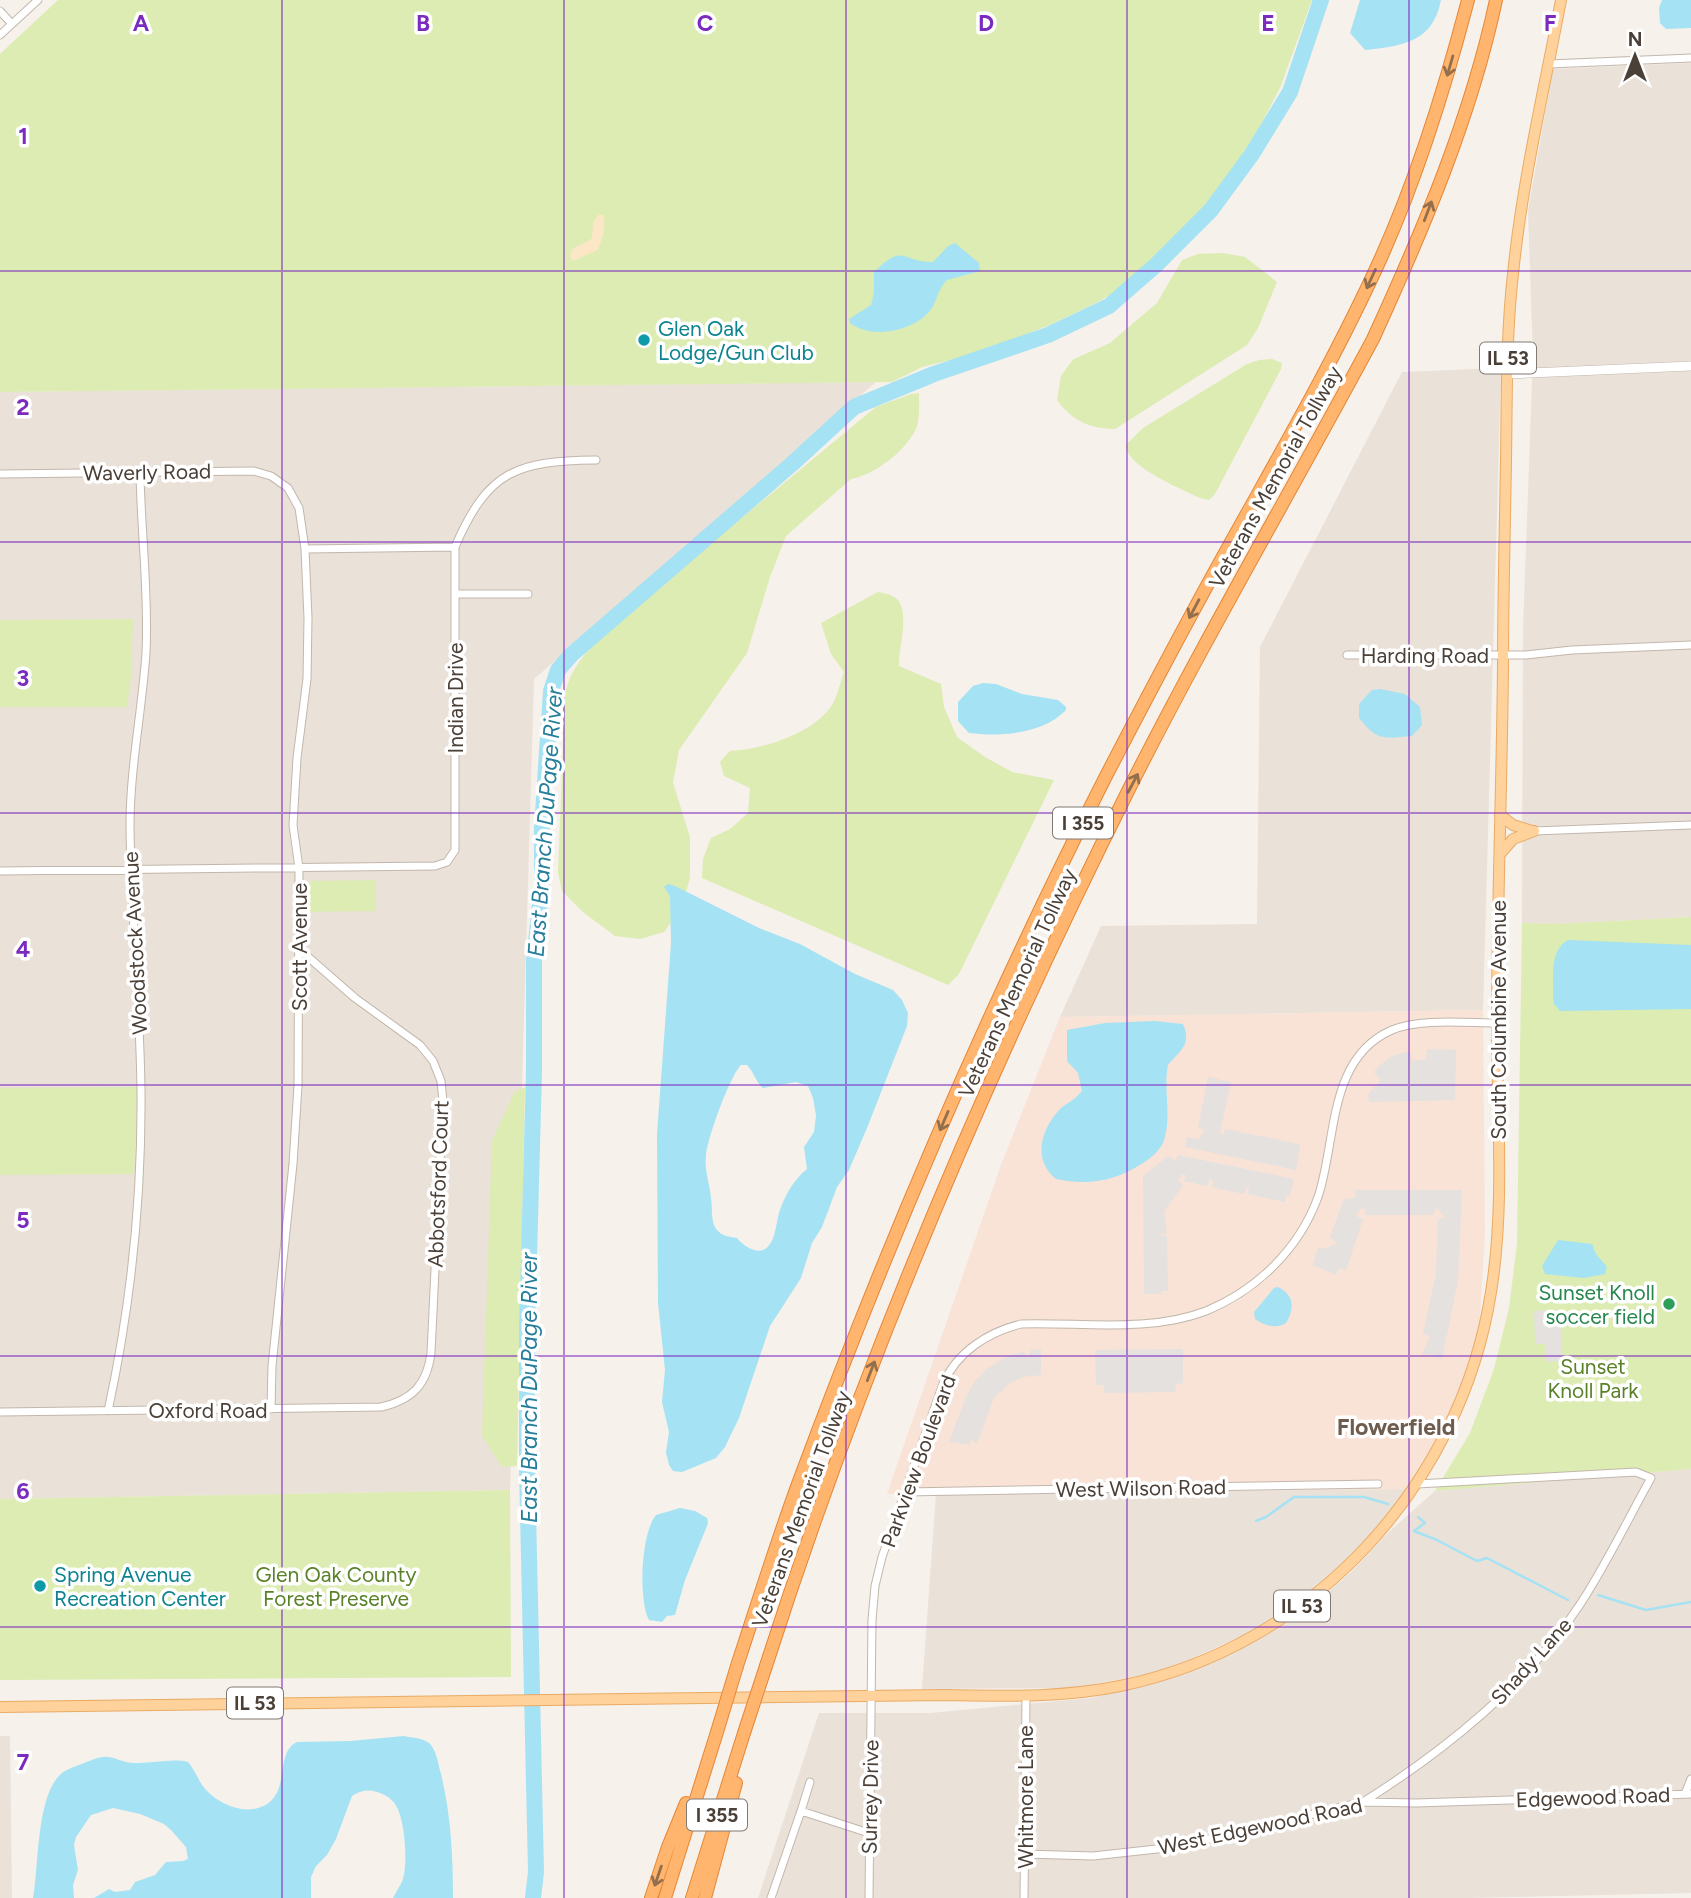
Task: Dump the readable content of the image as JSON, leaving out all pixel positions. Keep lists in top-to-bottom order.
{
  "streets": {
    "highway": ["Veterans Memorial Tollway", "I 355"],
    "main road": ["IL 53", "South Columbine Avenue"],
    "street": [
      "Waverly Road",
      "Harding Road",
      "Indian Drive",
      "Woodstock Avenue",
      "Scott Avenue",
      "Abbotsford Court",
      "Oxford Road",
      "Parkview Boulevard",
      "West Wilson Road",
      "Shady Lane",
      "Surrey Drive",
      "Whitmore Lane",
      "Edgewood Road",
      "West Edgewood Road"
    ]
  },
  "crossings": [
    ["IL 53", "South Columbine Avenue"],
    ["IL 53", "Parkview Boulevard"],
    ["IL 53", "Surrey Drive"],
    ["Waverly Road", "Woodstock Avenue"],
    ["Waverly Road", "Scott Avenue"],
    ["Harding Road", "South Columbine Avenue"],
    ["Indian Drive", "Scott Avenue"],
    ["Woodstock Avenue", "Oxford Road"],
    ["Scott Avenue", "Abbotsford Court"],
    ["Scott Avenue", "Oxford Road"],
    ["South Columbine Avenue", "Parkview Boulevard"],
    ["South Columbine Avenue", "Shady Lane"],
    ["South Columbine Avenue", "Surrey Drive"],
    ["South Columbine Avenue", "Whitmore Lane"],
    ["Abbotsford Court", "Oxford Road"],
    ["Parkview Boulevard", "West Wilson Road"],
    ["Parkview Boulevard", "Surrey Drive"],
    ["Shady Lane", "West Edgewood Road"],
    ["Whitmore Lane", "West Edgewood Road"],
    ["Edgewood Road", "West Edgewood Road"]
  ],
  "districts": ["Flowerfield"],
  "water": ["East Branch DuPage River"],
  "parks": ["Sunset Knoll Park", "Glen Oak County Forest Preserve"],
  "places": ["Glen Oak Lodge/Gun Club", "Sunset Knoll soccer field", "Spring Avenue Recreation Center"],
  "north": "top",
  "grid": {
    "columns": [
      "A",
      "B",
      "C",
      "D",
      "E",
      "F"
    ],
    "rows": [
      "1",
      "2",
      "3",
      "4",
      "5",
      "6",
      "7"
    ]
  }
}
